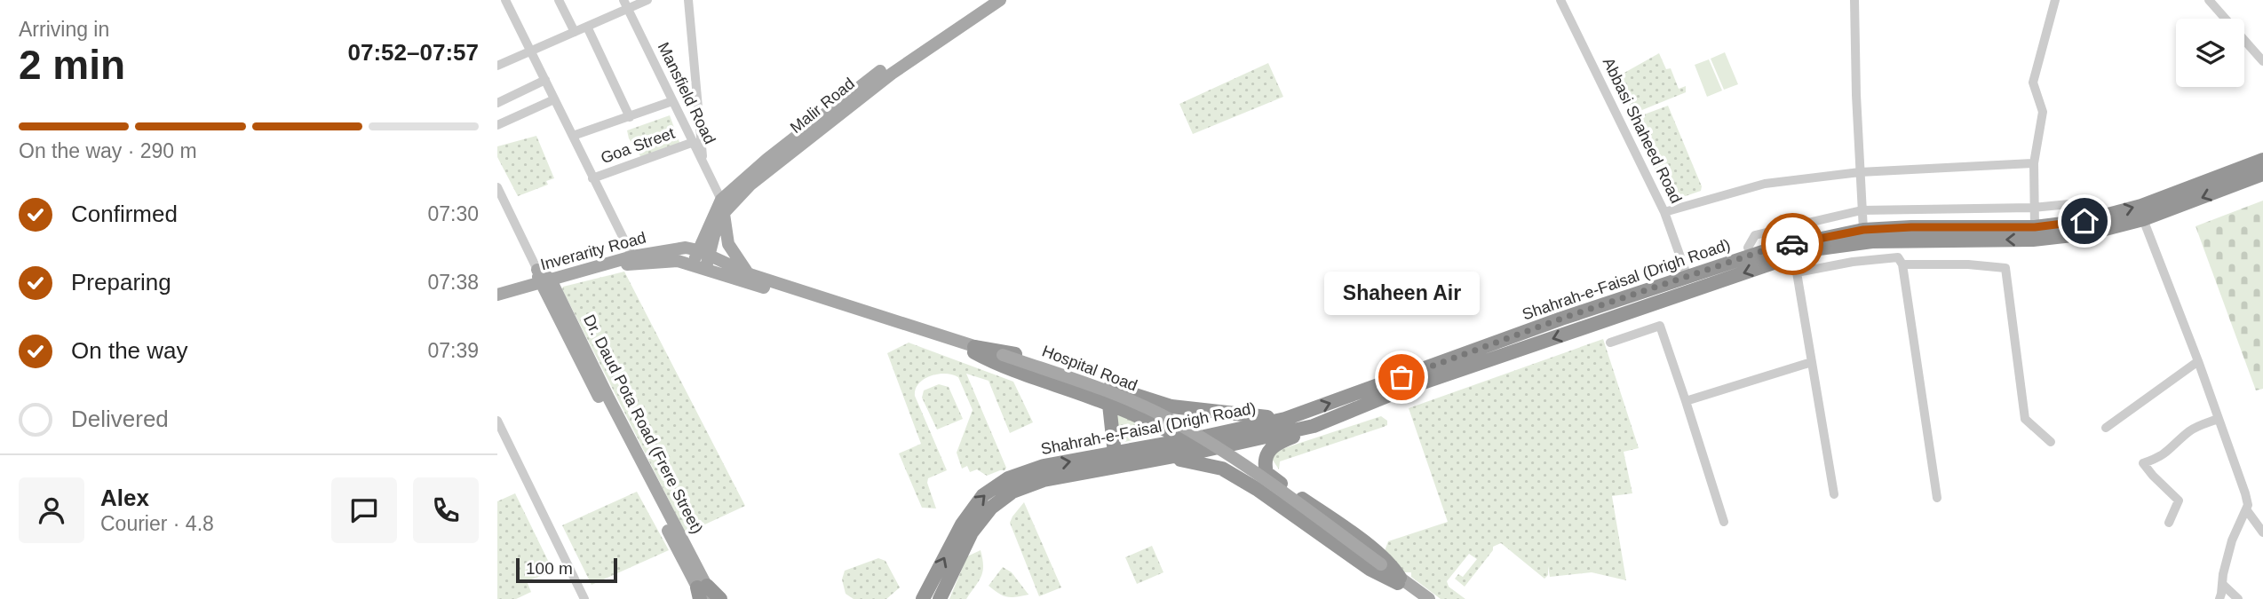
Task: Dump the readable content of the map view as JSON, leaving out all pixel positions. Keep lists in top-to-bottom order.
{
  "streets": {
    "highway": ["Shahrah-e-Faisal (Drigh Road)"],
    "main road": [
      "Malir Road",
      "Inverarity Road",
      "Hospital Road",
      "Dr. Daud Pota Road (Frere Street)"
    ],
    "street": ["Mansfield Road", "Abbasi Shaheed Road", "Goa Street"]
  },
  "crossings": [
    ["Mansfield Road", "Malir Road"],
    ["Mansfield Road", "Goa Street"],
    ["Malir Road", "Inverarity Road"],
    ["Malir Road", "Hospital Road"],
    ["Abbasi Shaheed Road", "Shahrah-e-Faisal (Drigh Road)"],
    ["Inverarity Road", "Hospital Road"],
    ["Inverarity Road", "Dr. Daud Pota Road (Frere Street)"]
  ],
  "places": ["Shaheen Air"],
  "scale_bar": "100 m",
  "page": {
    "heading": ["2 min", "Arriving in", "07:52–07:57"],
    "panel": ["Alex", "Courier · 4.8"],
    "bar": "On the way · 290 m",
    "list": [
      ["Confirmed", "07:30"],
      ["Preparing", "07:38"],
      ["On the way", "07:39"],
      "Delivered"
    ],
    "bubble": "Shaheen Air",
    "scale": "100 m"
  }
}
